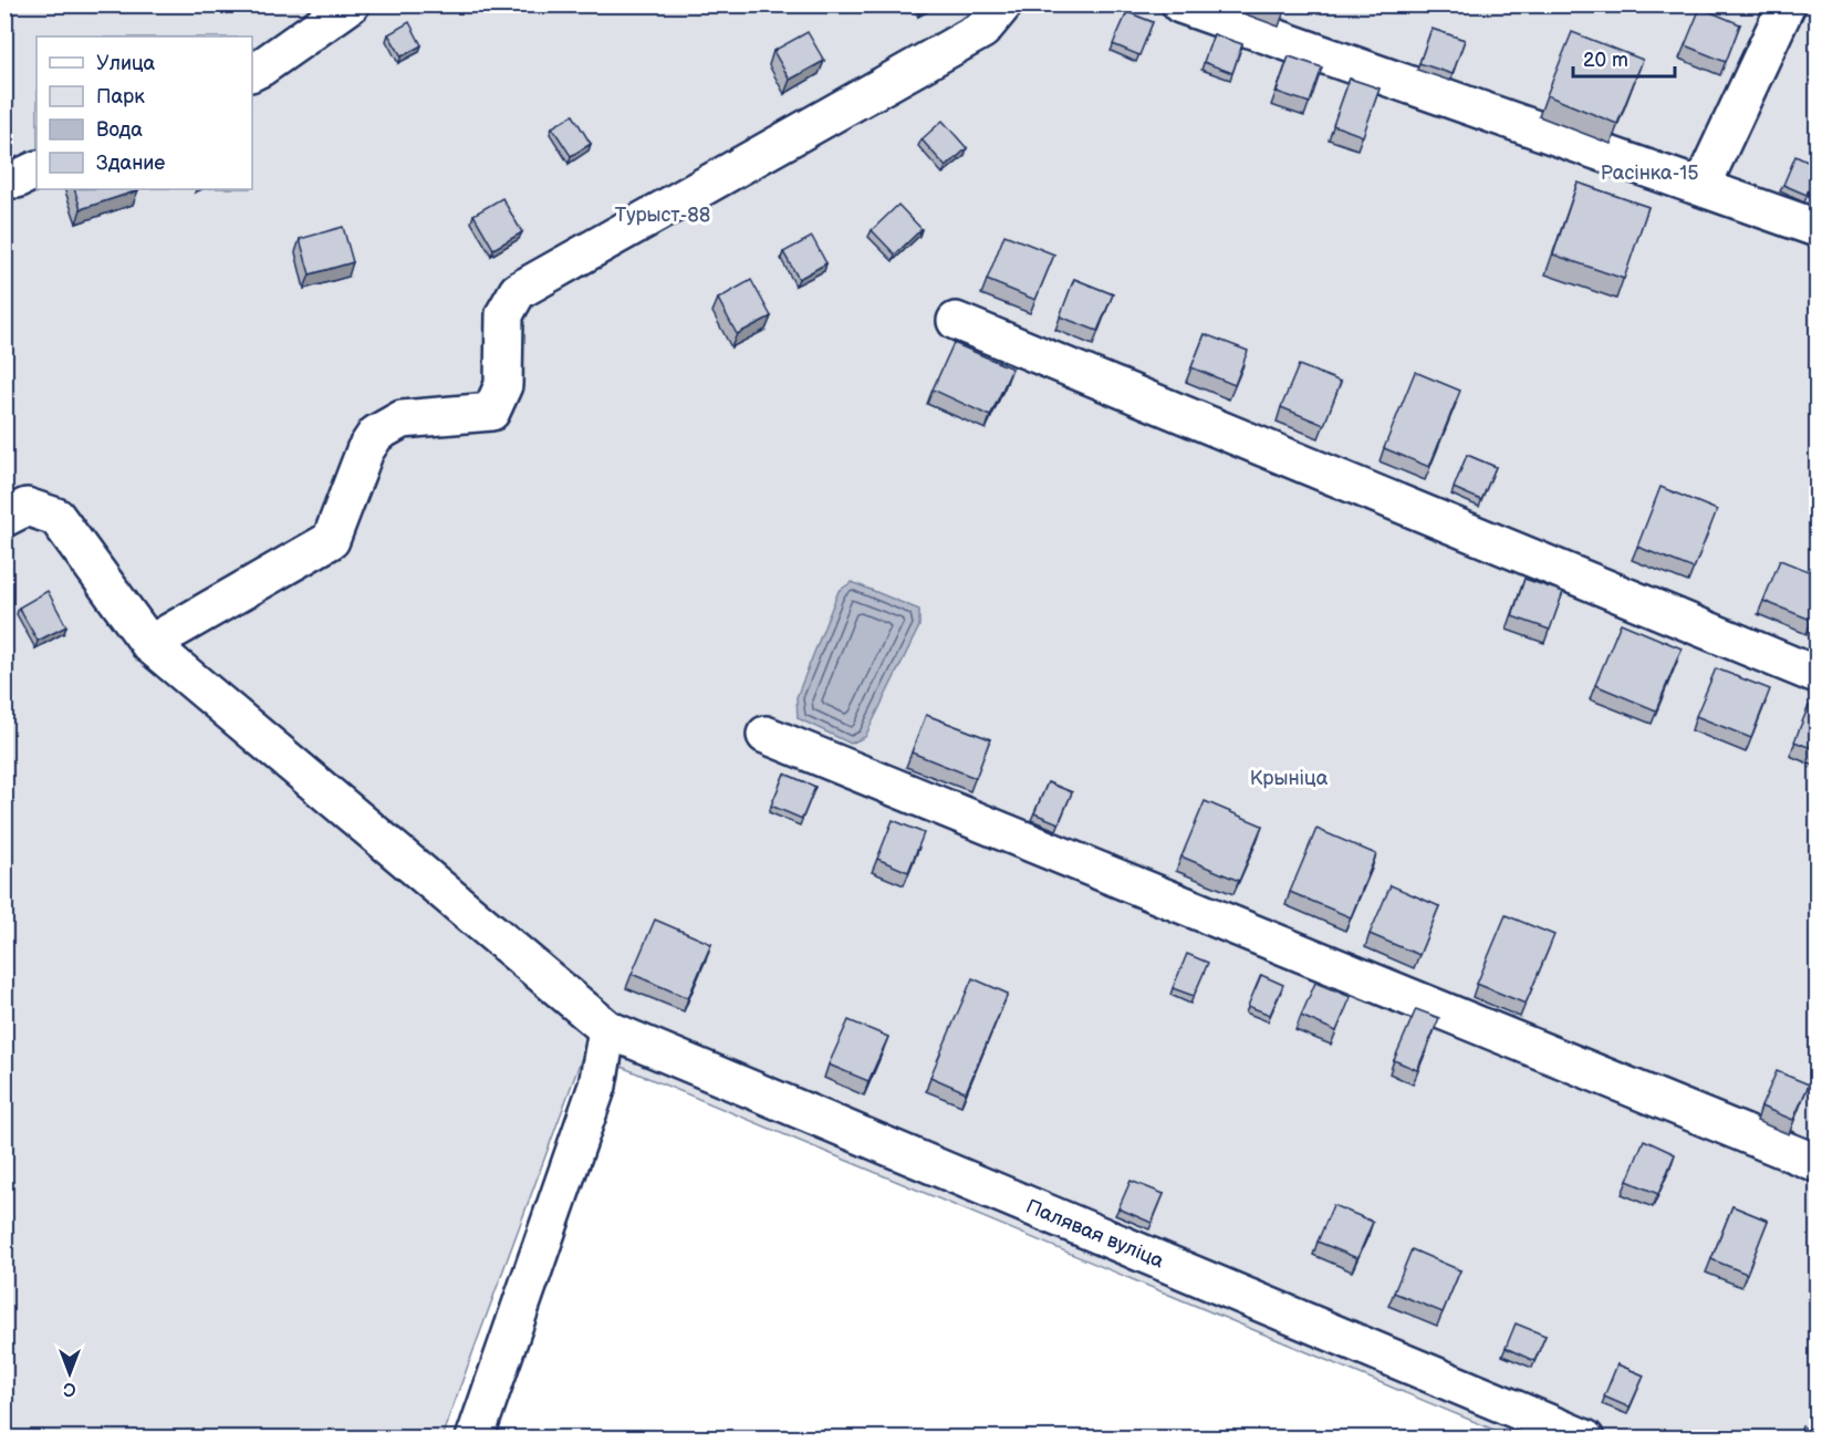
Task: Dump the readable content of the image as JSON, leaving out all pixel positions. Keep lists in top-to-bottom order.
{
  "streets": {
    "street": ["Палявая вуліца"]
  },
  "parks": ["Расінка-15", "Турыст-88", "Крыніца"],
  "legend": [
    "Улица",
    "Парк",
    "Вода",
    "Здание"
  ],
  "scale_bar": "20 m",
  "north": "bottom"
}
